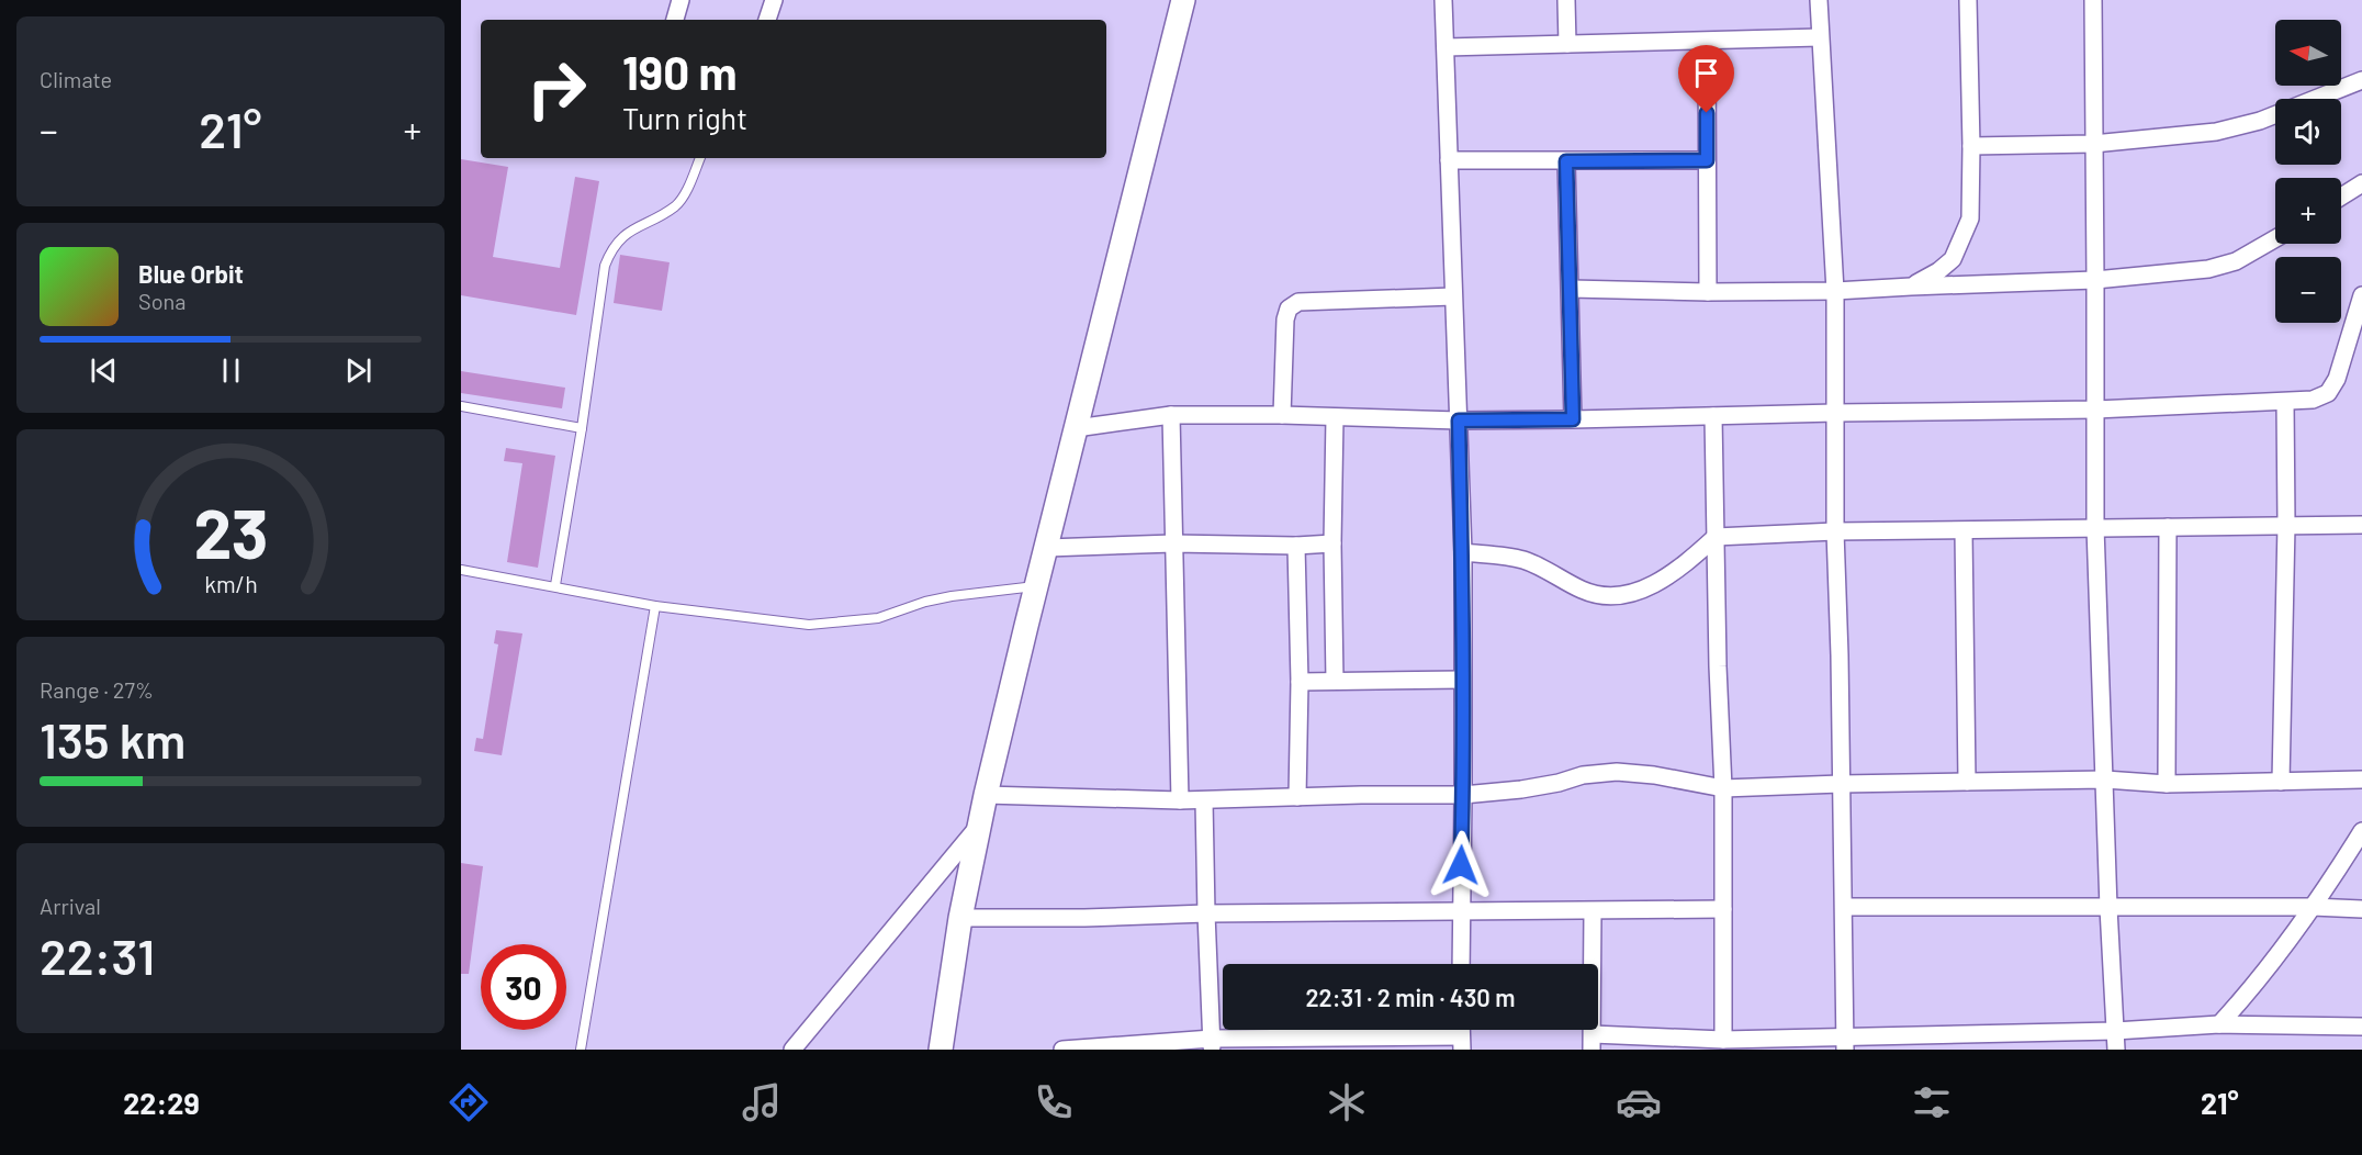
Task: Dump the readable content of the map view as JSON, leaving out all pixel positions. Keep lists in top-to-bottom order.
{
  "north": "left",
  "page": {
    "tile": [
      "Climate",
      ["Range · 27%", "135 km"],
      ["Arrival", "22:31"]
    ],
    "map_buttons": ["+", "−"],
    "turn": ["190 m", "Turn right"],
    "heat": ["−", "21°", "+"],
    "song": ["Blue Orbit", "Sona"],
    "limit": "30",
    "trip": "22:31 · 2 min · 430 m",
    "tabs": ["22:29", "21°"],
    "gauge": ["23", "km/h"]
  }
}
